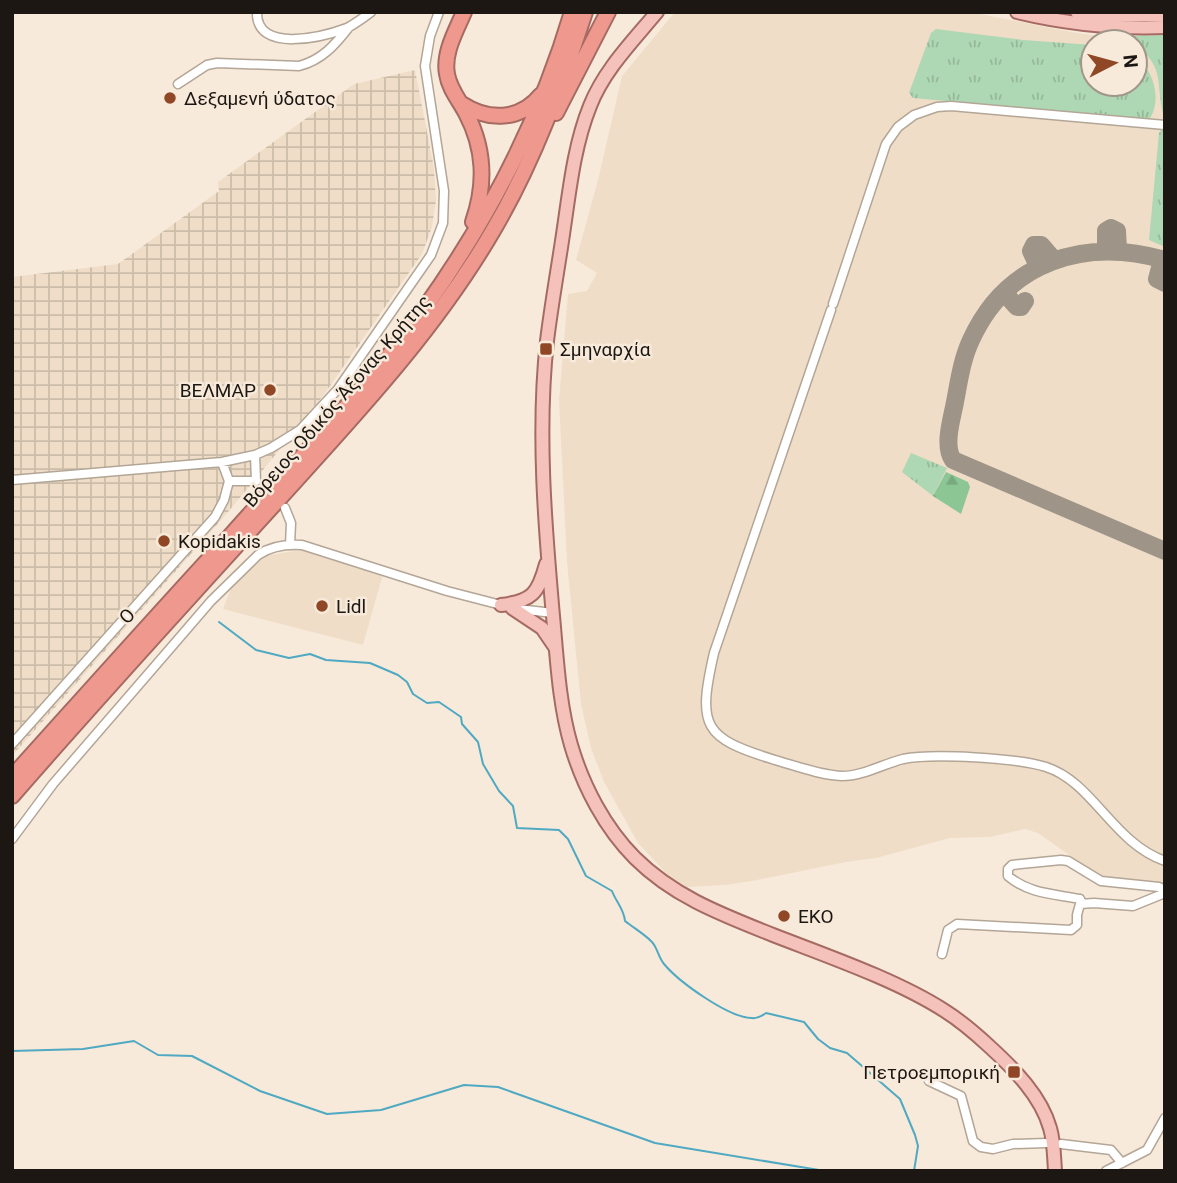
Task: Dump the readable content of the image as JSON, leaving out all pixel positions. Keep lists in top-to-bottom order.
{
  "streets": {
    "highway": ["Βόρειος Οδικός Άξονας Κρήτης"],
    "street": ["Ο"]
  },
  "places": {
    "other": [
      "Δεξαμενή ύδατος",
      "ΒΕΛΜΑΡ",
      "Kopidakis",
      "Lidl",
      "EKO"
    ],
    "transit": ["Σμηναρχία", "Πετροεμπορική"]
  },
  "north": "right"
}
